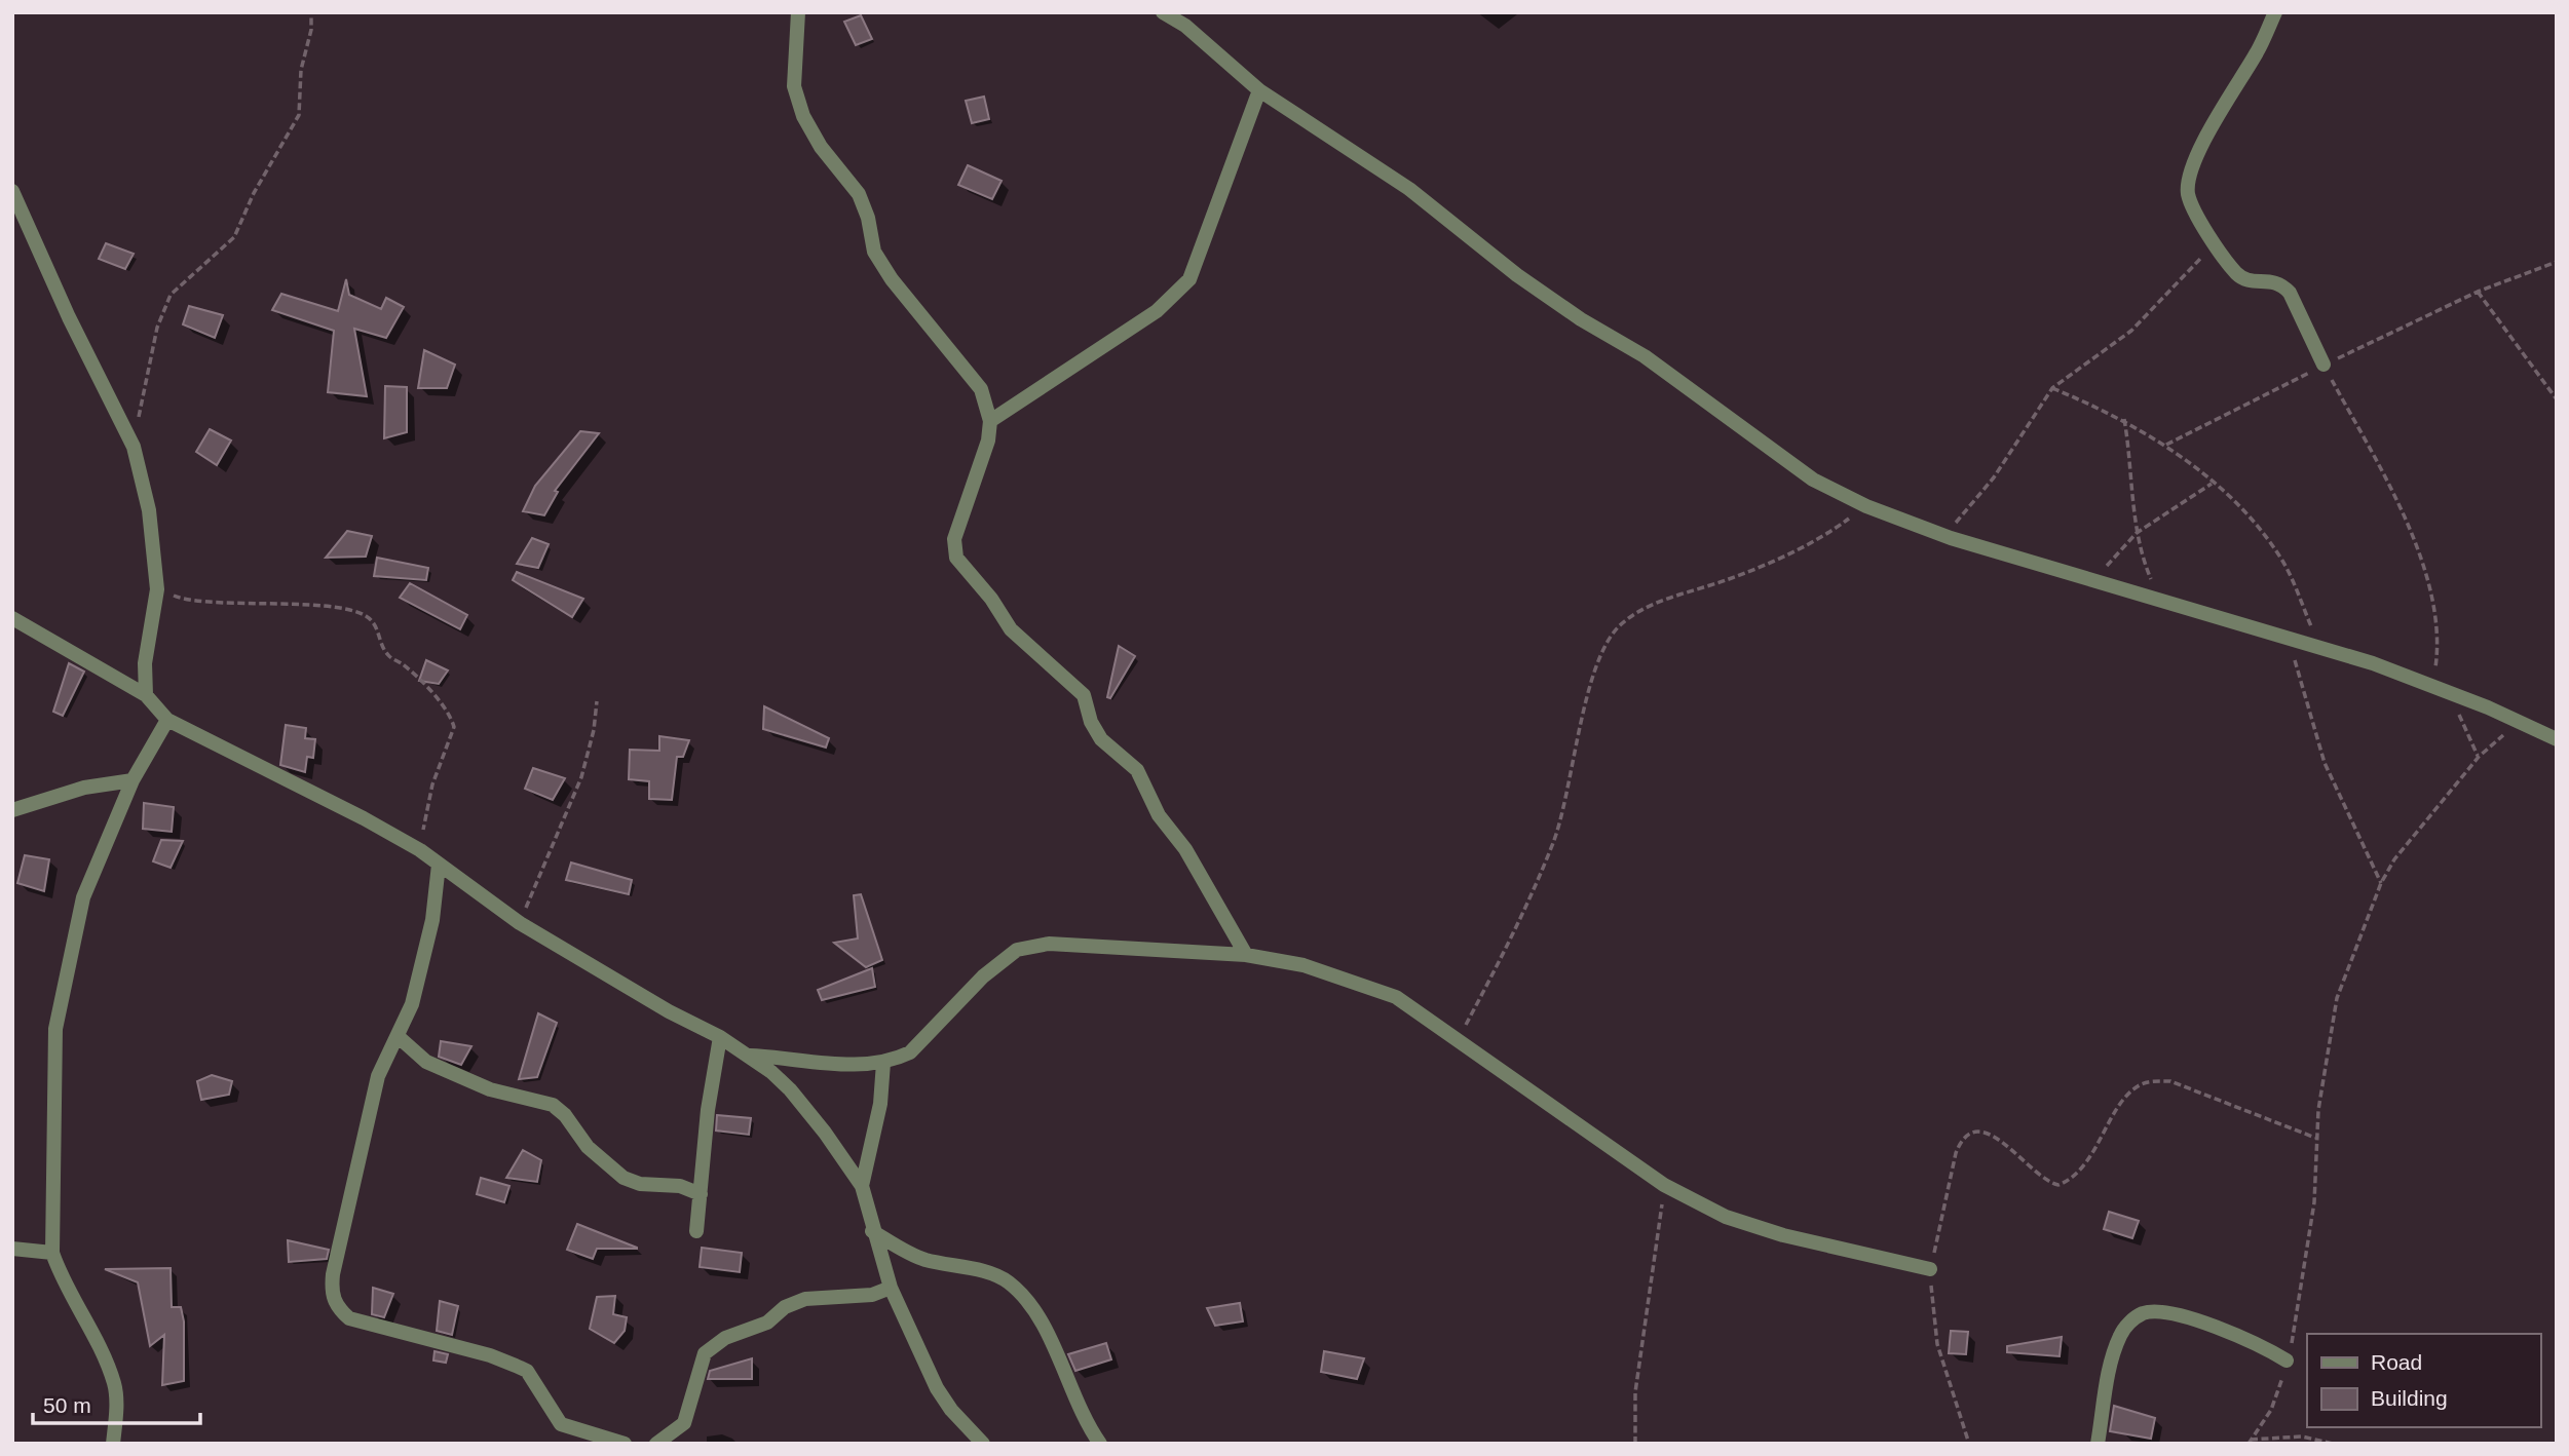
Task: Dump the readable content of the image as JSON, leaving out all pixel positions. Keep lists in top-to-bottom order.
{
  "legend": ["Road", "Building"],
  "scale_bar": "50 m"
}
